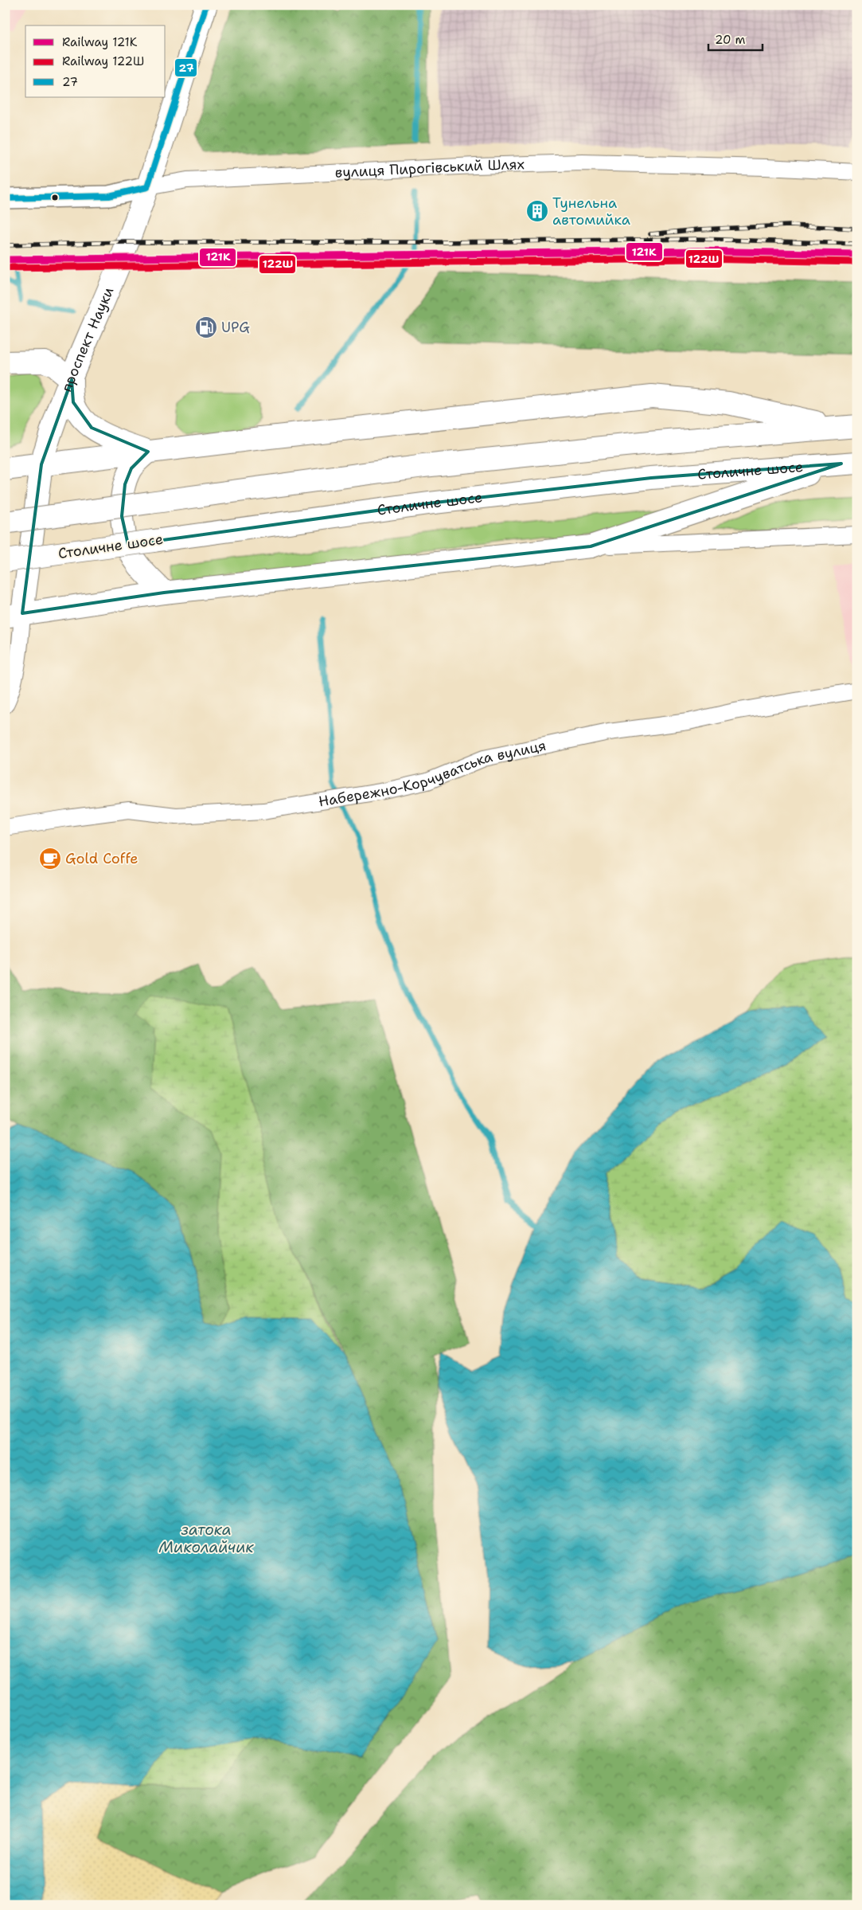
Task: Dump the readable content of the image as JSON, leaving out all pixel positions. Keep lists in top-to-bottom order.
{
  "streets": {
    "main road": ["проспект Науки", "Столичне шосе"],
    "street": ["вулиця Пирогівський Шлях", "Набережно-Корчуватська вулиця"]
  },
  "crossings": [
    ["вулиця Пирогівський Шлях", "проспект Науки"]
  ],
  "water": ["затока Миколайчик"],
  "places": {
    "building": ["Тунельна автомийка"],
    "fuel station": ["UPG"],
    "cafe": ["Gold Coffe"]
  },
  "lines": ["transit line 27", "rail line 121К", "rail line 122Ш"],
  "legend": ["Railway 121К", "Railway 122Ш", "27"],
  "scale_bar": "20 m"
}
